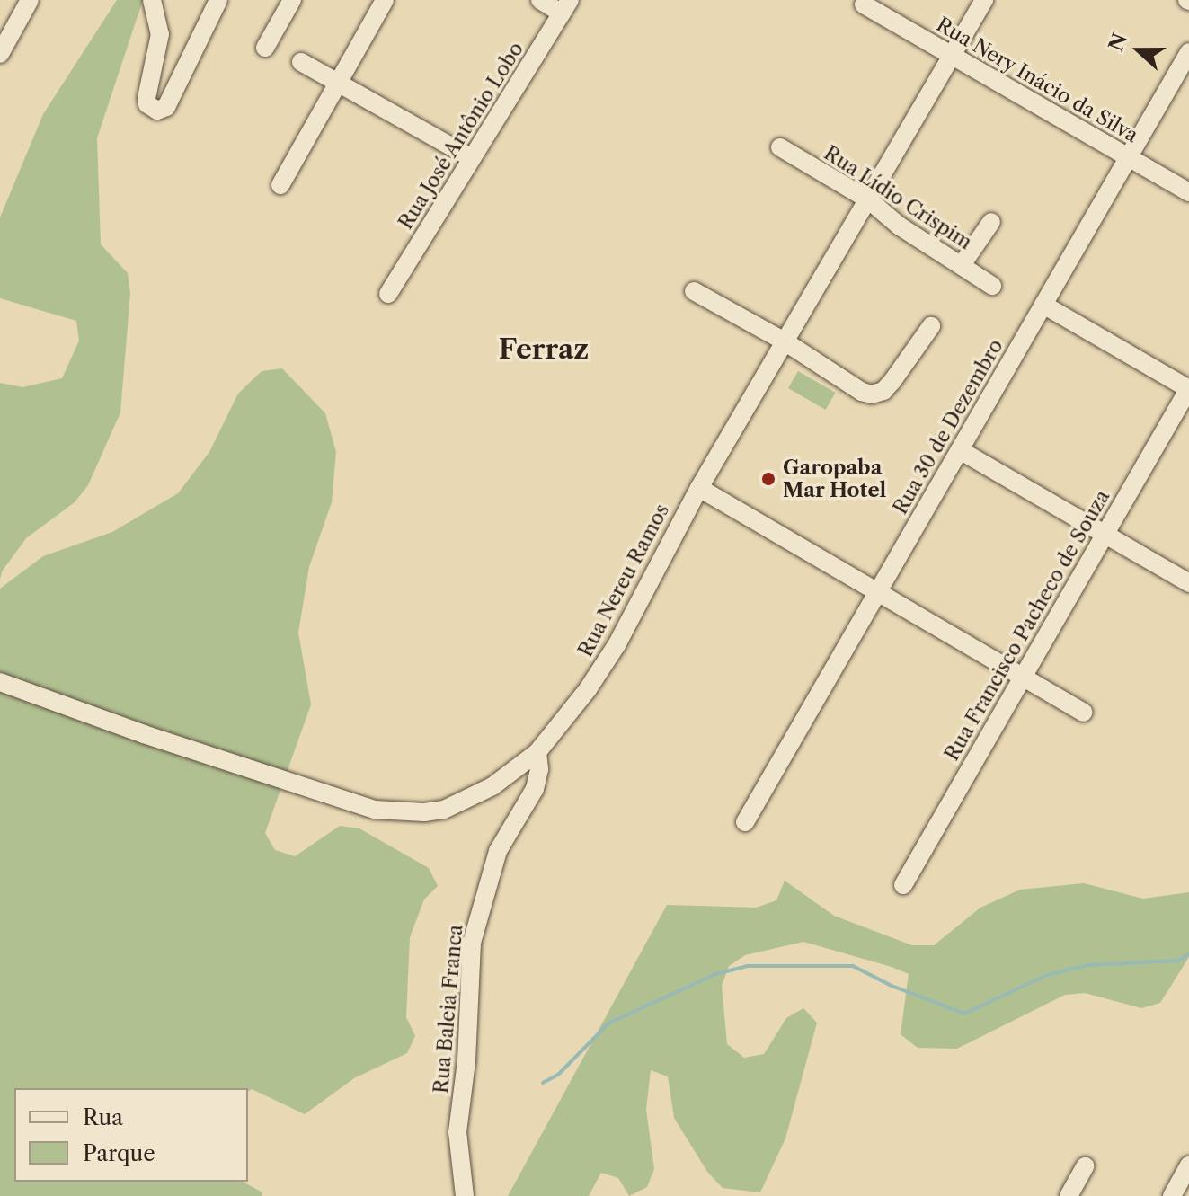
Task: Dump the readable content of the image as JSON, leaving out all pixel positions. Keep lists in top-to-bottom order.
{
  "streets": {
    "street": [
      "Rua Nery Inácio da Silva",
      "Rua José Antônio Lobo",
      "Rua Lídio Crispim",
      "Rua 30 de Dezembro",
      "Rua Nereu Ramos",
      "Rua Francisco Pacheco de Souza",
      "Rua Baleia Franca"
    ]
  },
  "crossings": [
    ["Rua Nery Inácio da Silva", "Rua 30 de Dezembro"],
    ["Rua Nery Inácio da Silva", "Rua Nereu Ramos"],
    ["Rua Lídio Crispim", "Rua Nereu Ramos"],
    ["Rua Nereu Ramos", "Rua Baleia Franca"]
  ],
  "districts": ["Ferraz"],
  "places": ["Garopaba Mar Hotel"],
  "legend": ["Rua", "Parque"],
  "north": "left"
}
